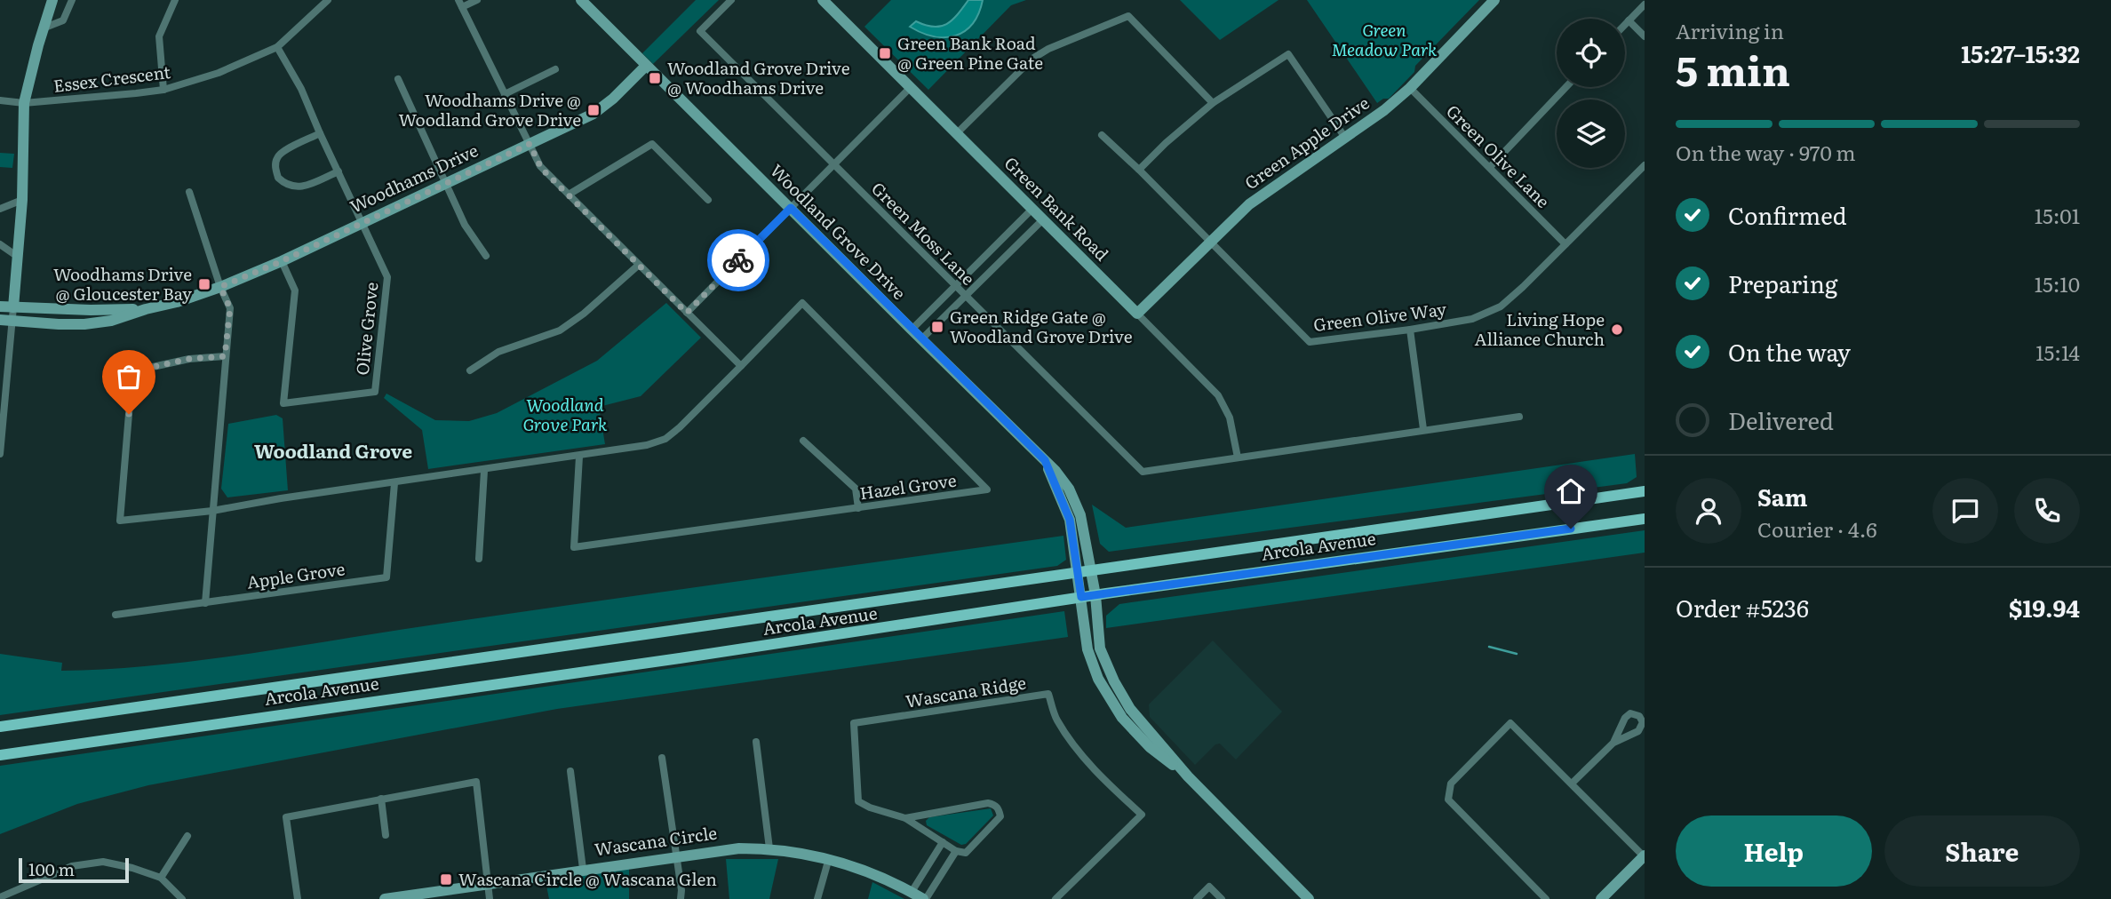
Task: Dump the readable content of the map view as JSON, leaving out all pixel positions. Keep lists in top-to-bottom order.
{
  "streets": {
    "main road": ["Arcola Avenue"],
    "street": [
      "Essex Crescent",
      "Green Apple Drive",
      "Green Olive Lane",
      "Woodhams Drive",
      "Green Bank Road",
      "Woodland Grove Drive",
      "Green Moss Lane",
      "Green Olive Way",
      "Olive Grove",
      "Hazel Grove",
      "Apple Grove",
      "Wascana Ridge",
      "Wascana Circle"
    ]
  },
  "crossings": [
    ["Green Apple Drive", "Green Olive Lane"],
    ["Green Apple Drive", "Green Bank Road"],
    ["Green Apple Drive", "Green Olive Way"],
    ["Green Olive Lane", "Green Olive Way"],
    ["Woodhams Drive", "Woodland Grove Drive"],
    ["Woodhams Drive", "Olive Grove"],
    ["Green Bank Road", "Green Moss Lane"],
    ["Woodland Grove Drive", "Arcola Avenue"]
  ],
  "districts": ["Woodland Grove"],
  "parks": ["Green Meadow Park", "Woodland Grove Park"],
  "places": {
    "transit": [
      "Green Bank Road @ Green Pine Gate",
      "Woodland Grove Drive @ Woodhams Drive",
      "Woodhams Drive @ Woodland Grove Drive",
      "Woodhams Drive @ Gloucester Bay",
      "Green Ridge Gate @ Woodland Grove Drive",
      "Wascana Circle @ Wascana Glen"
    ],
    "other": ["Living Hope Alliance Church"]
  },
  "scale_bar": "100 m",
  "page": {
    "heading": ["5 min", "Arriving in", "15:27–15:32"],
    "panel": [
      "Sam",
      "Courier · 4.6",
      "Order #5236",
      "$19.94"
    ],
    "bar": "On the way · 970 m",
    "list": [
      ["Confirmed", "15:01"],
      ["Preparing", "15:10"],
      ["On the way", "15:14"],
      "Delivered"
    ],
    "buttons": ["Help", "Share"],
    "scale": "100 m"
  }
}
